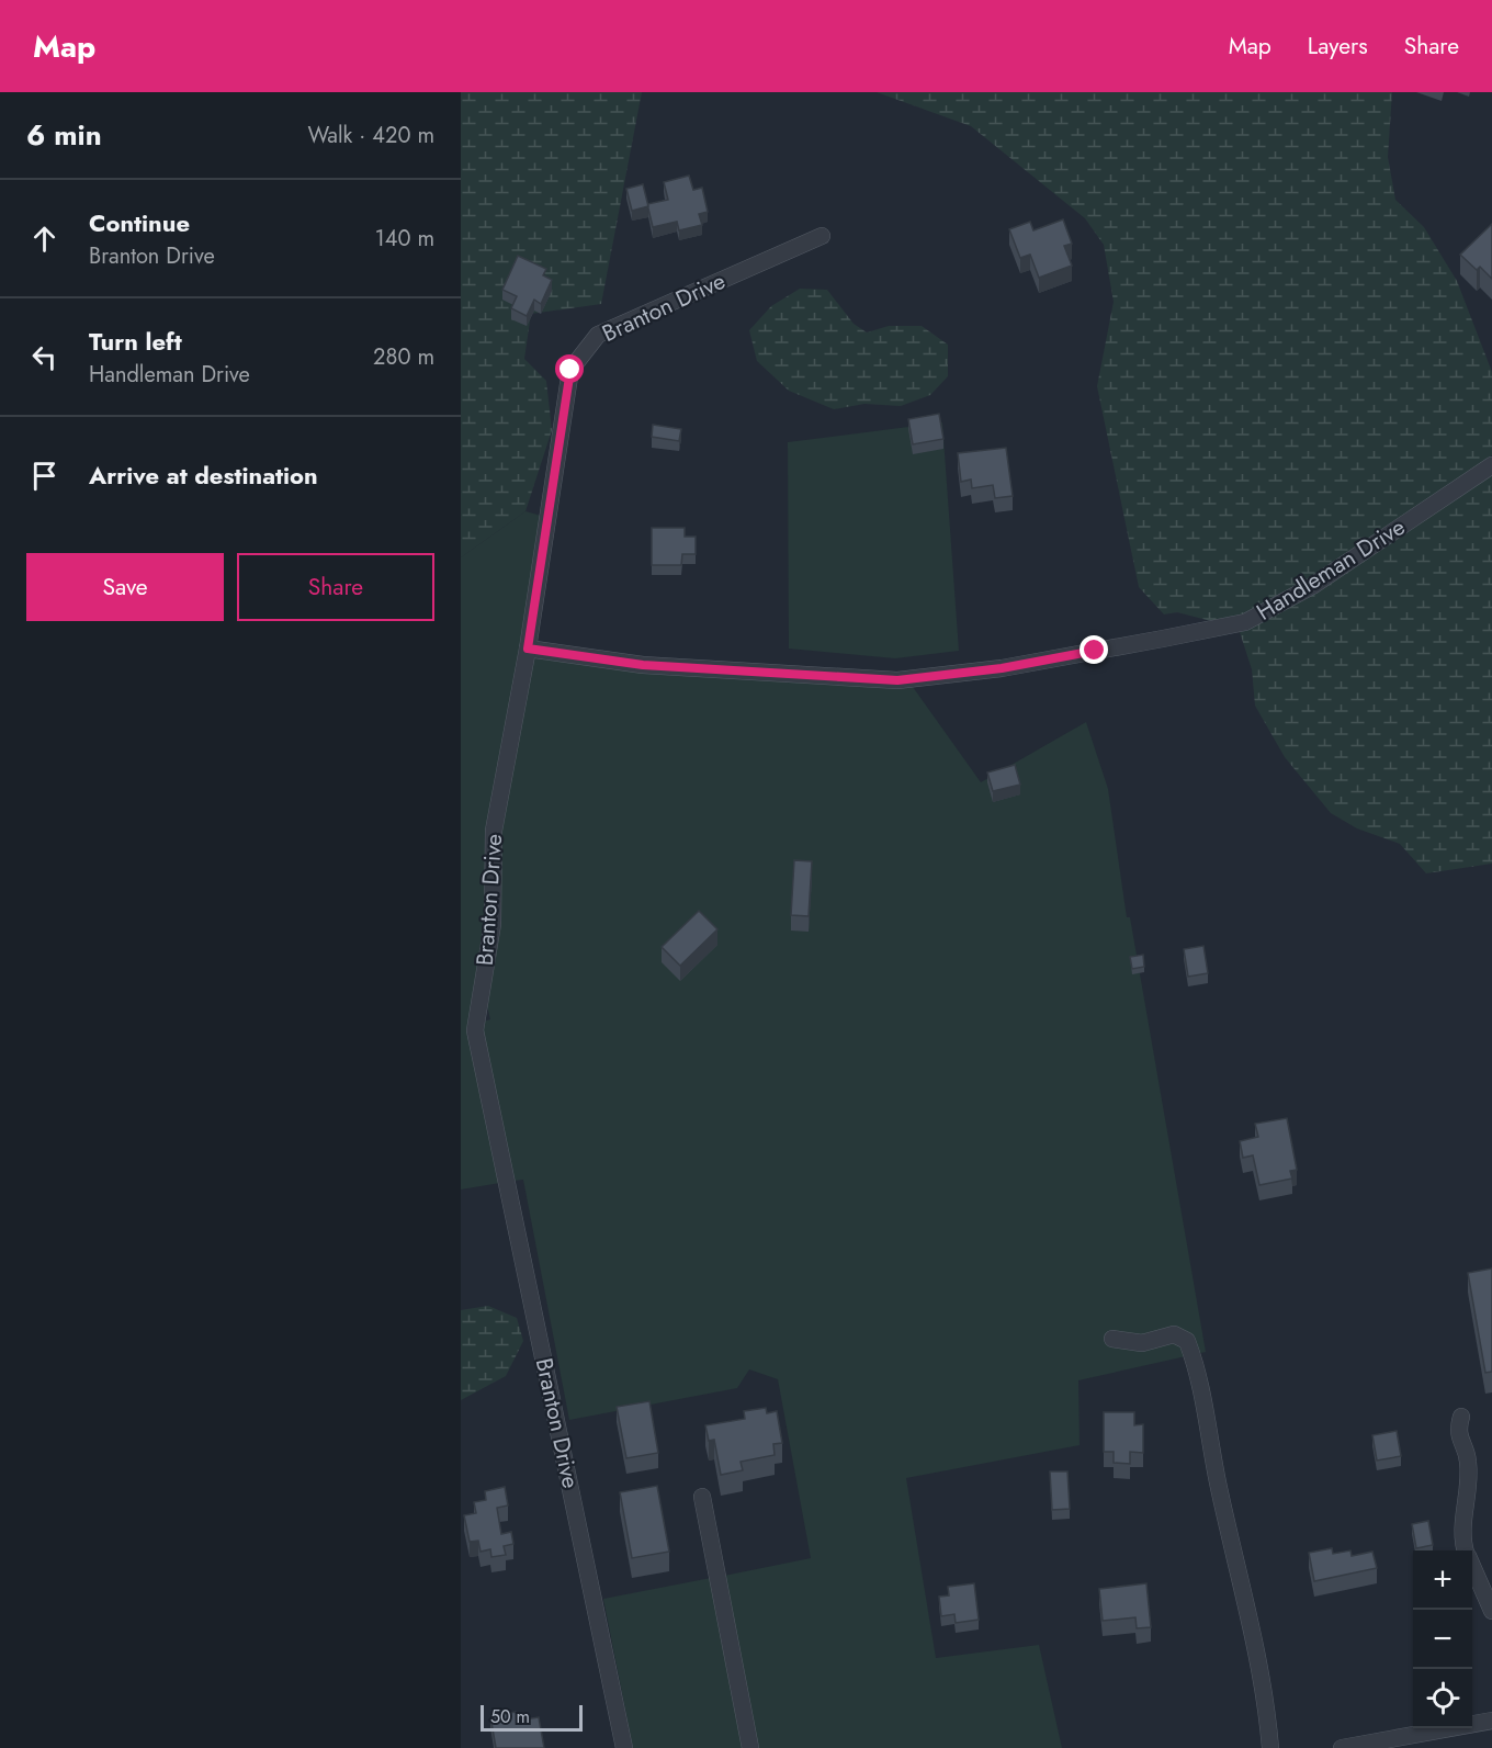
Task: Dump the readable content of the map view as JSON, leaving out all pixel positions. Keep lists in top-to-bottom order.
{
  "streets": {
    "street": ["Branton Drive", "Handleman Drive"]
  },
  "crossings": [
    ["Branton Drive", "Handleman Drive"]
  ],
  "scale_bar": "50 m",
  "page": {
    "header": "Map",
    "nav": ["Map", "Layers", "Share"],
    "heading": ["6 min", "Walk · 420 m"],
    "list": [
      ["Continue", "Branton Drive", "140 m"],
      ["Turn left", "Handleman Drive", "280 m"],
      "Arrive at destination"
    ],
    "buttons": ["Save", "Share"],
    "map_buttons": ["+", "−"],
    "scale": "50 m"
  }
}
